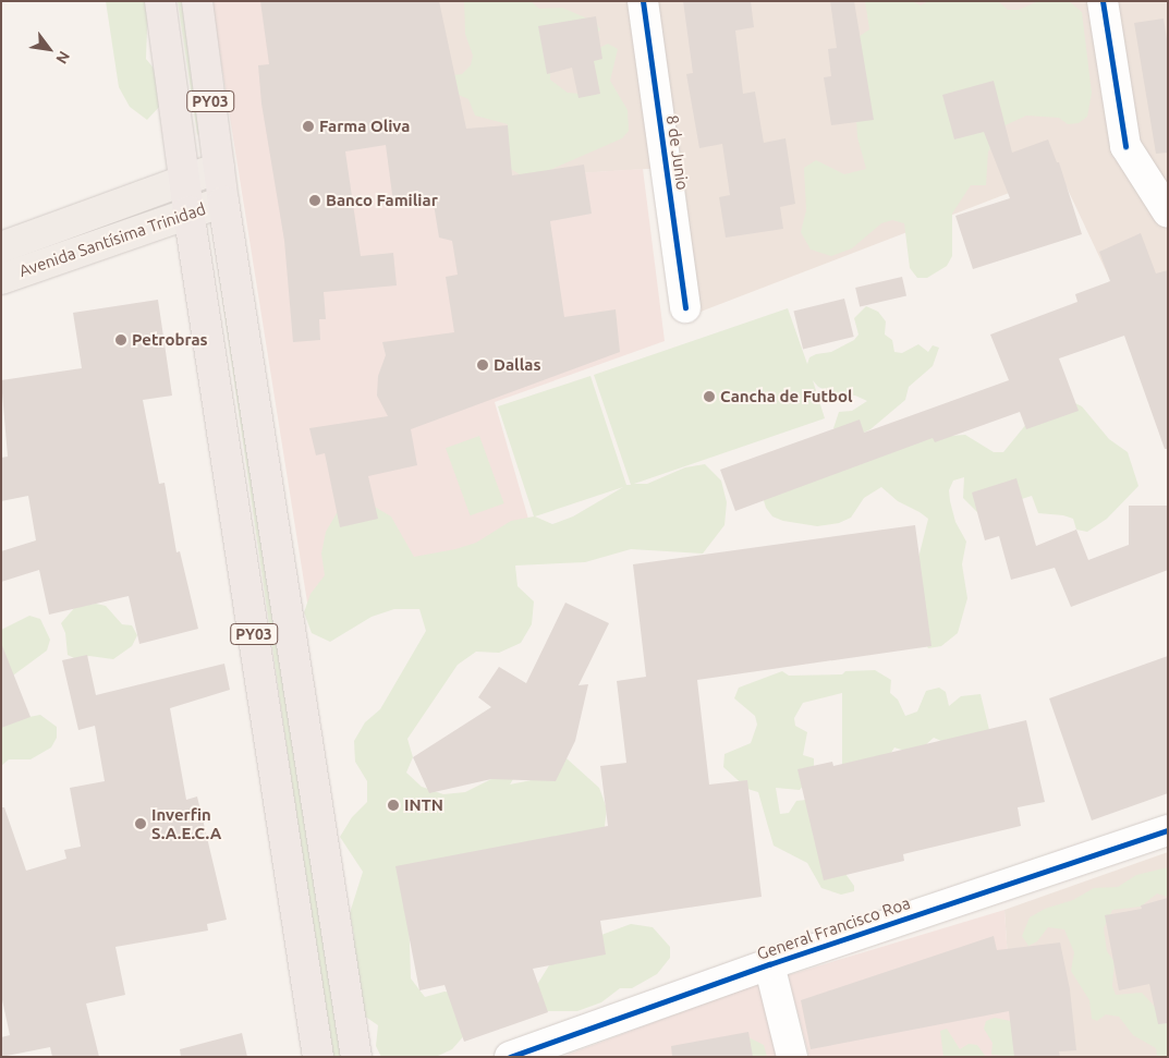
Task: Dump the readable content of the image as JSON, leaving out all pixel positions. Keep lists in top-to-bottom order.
{
  "streets": {
    "highway": ["PY03"],
    "main road": ["Avenida Santísima Trinidad"],
    "street": ["8 de Junio", "General Francisco Roa"]
  },
  "crossings": [
    ["PY03", "Avenida Santísima Trinidad"]
  ],
  "places": [
    "Farma Oliva",
    "Banco Familiar",
    "Petrobras",
    "Dallas",
    "Cancha de Futbol",
    "INTN",
    "Inverfin S.A.E.C.A"
  ],
  "north": "bottom right"
}
